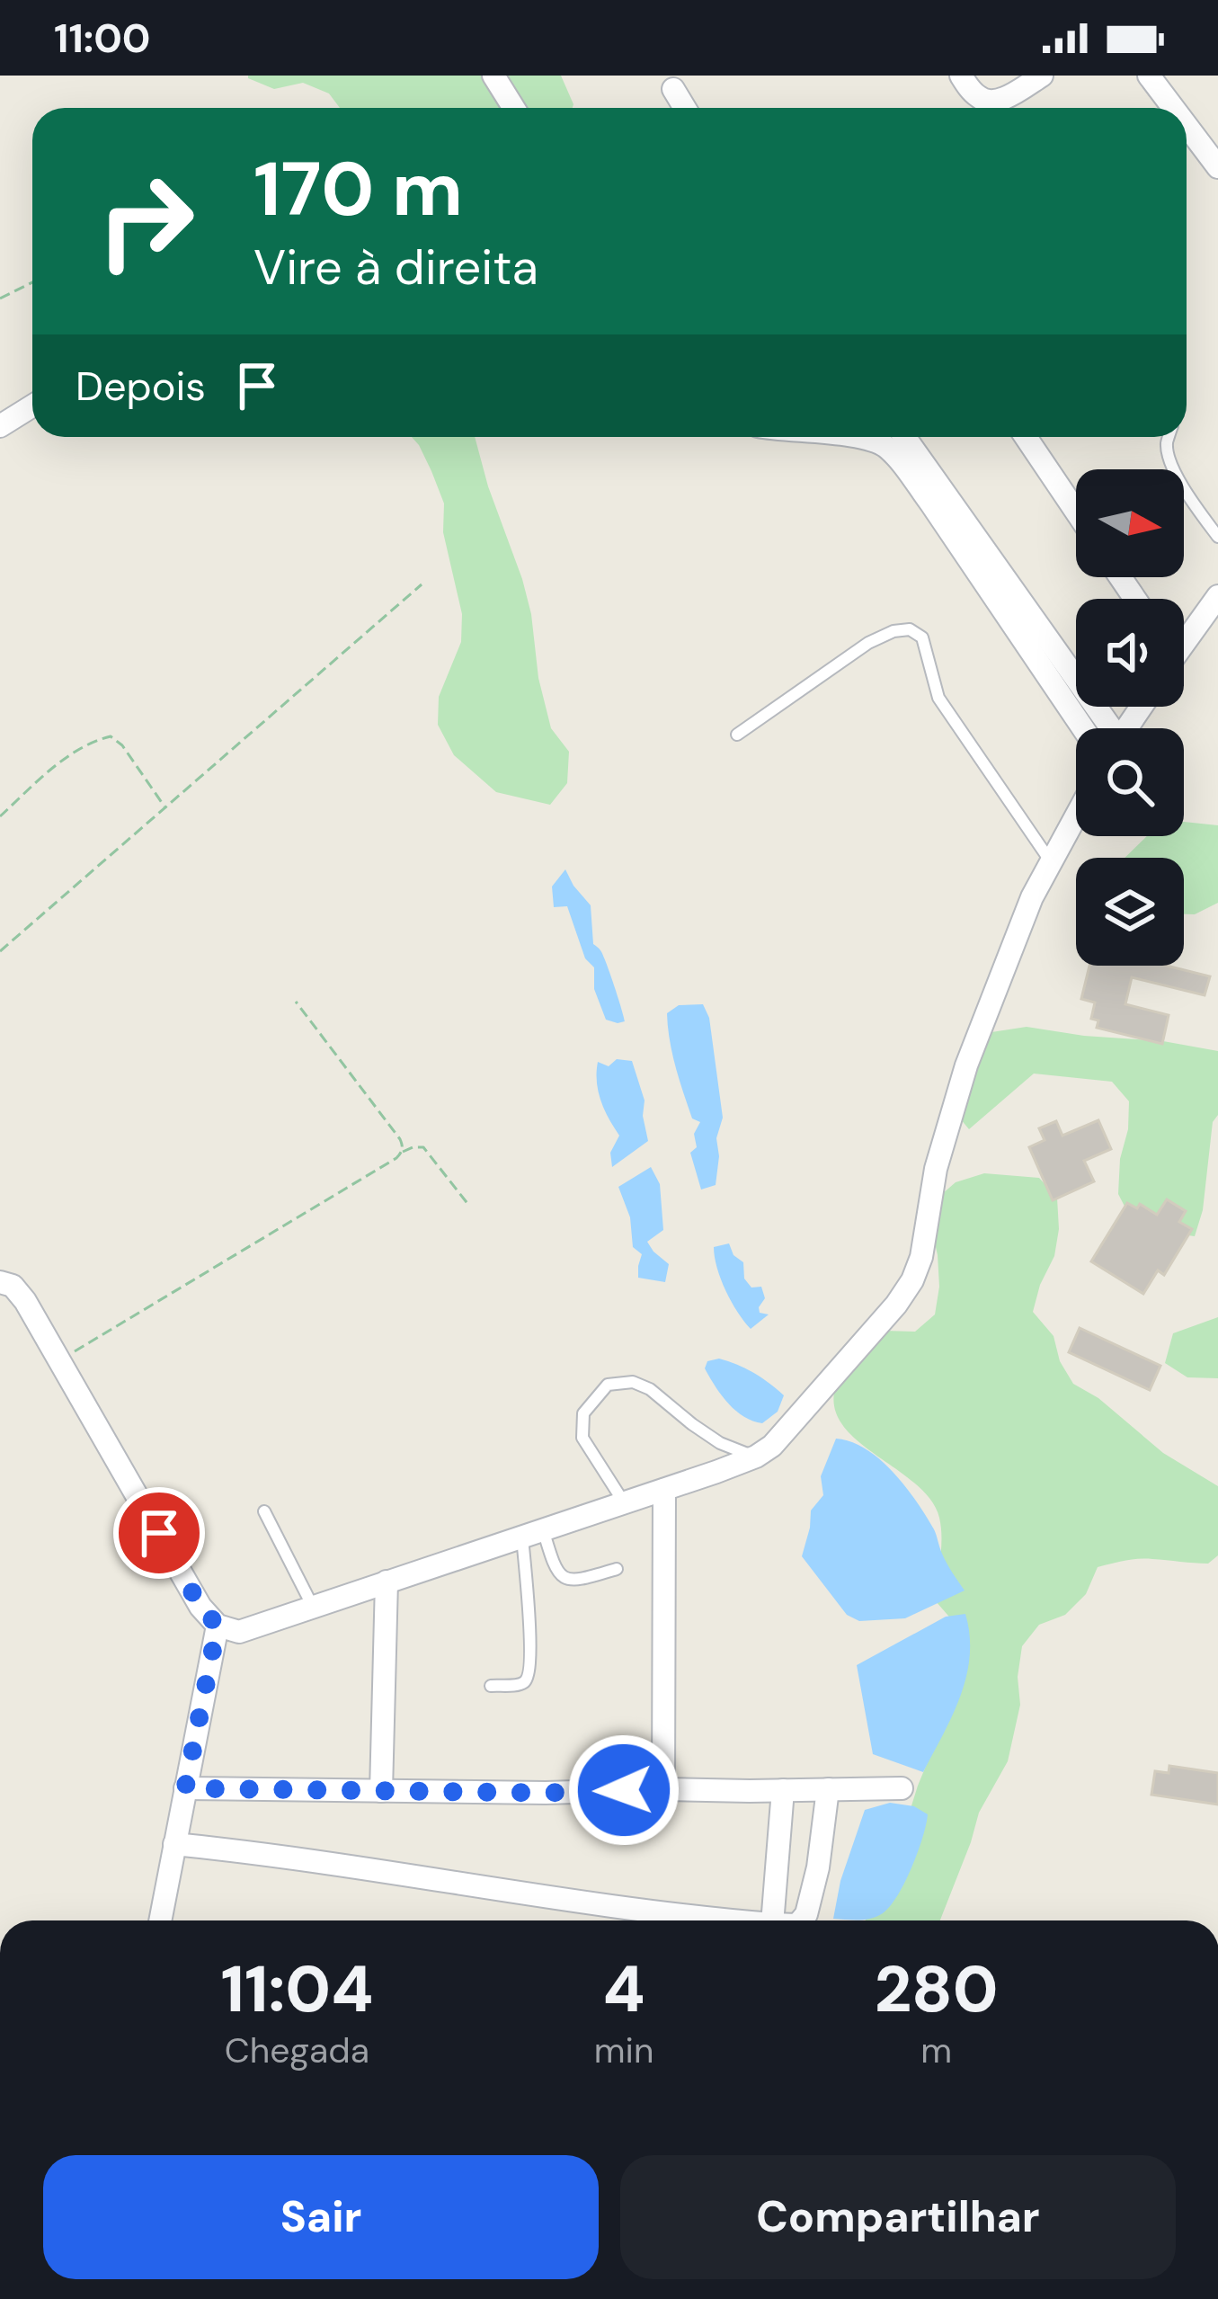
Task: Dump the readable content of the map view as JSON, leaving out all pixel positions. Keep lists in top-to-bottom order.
{
  "north": "right",
  "page": {
    "status": "11:00",
    "turn": ["170 m", "Vire à direita"],
    "then": "Depois",
    "eta": [
      "11:04",
      "Chegada",
      "4",
      "min",
      "280",
      "m"
    ],
    "buttons": ["Sair", "Compartilhar"]
  }
}
